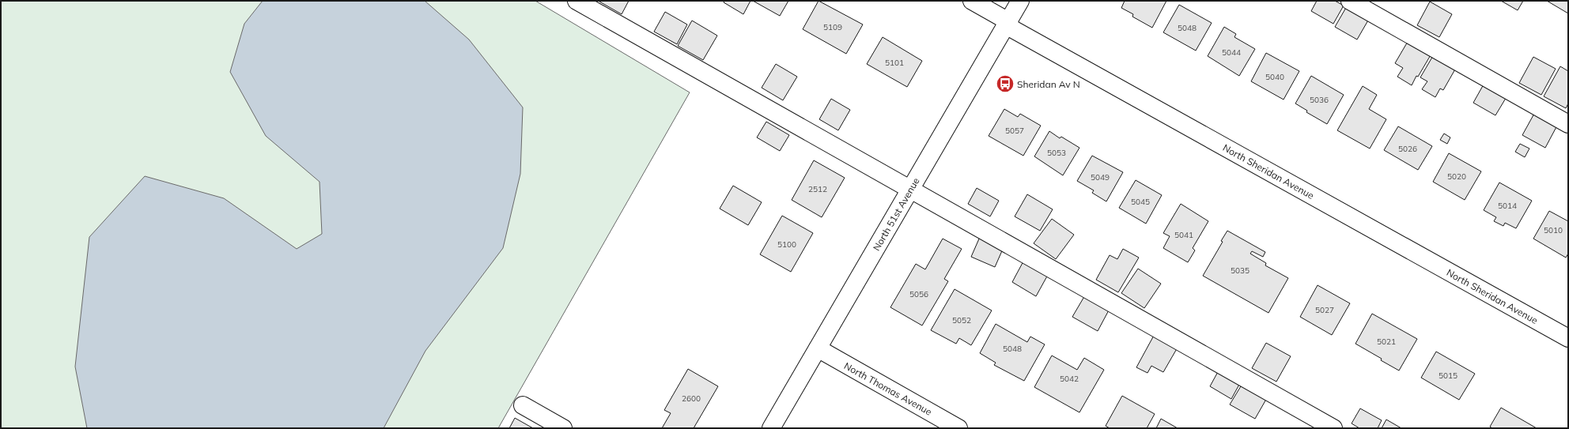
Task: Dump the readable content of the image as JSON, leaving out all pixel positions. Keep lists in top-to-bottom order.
{
  "streets": {
    "street": ["North Sheridan Avenue", "North 51st Avenue", "North Thomas Avenue"]
  },
  "crossings": [
    ["North Sheridan Avenue", "North 51st Avenue"],
    ["North 51st Avenue", "North Thomas Avenue"]
  ],
  "places": {
    "bus stop": ["Sheridan Av N"]
  },
  "house_numbers": [
    "5109",
    "5048",
    "5044",
    "5101",
    "5040",
    "5036",
    "5057",
    "5026",
    "5053",
    "5020",
    "5049",
    "2512",
    "5045",
    "5014",
    "5010",
    "5041",
    "5100",
    "5035",
    "5056",
    "5027",
    "5052",
    "5021",
    "5048",
    "5015",
    "5042",
    "2600"
  ]
}
